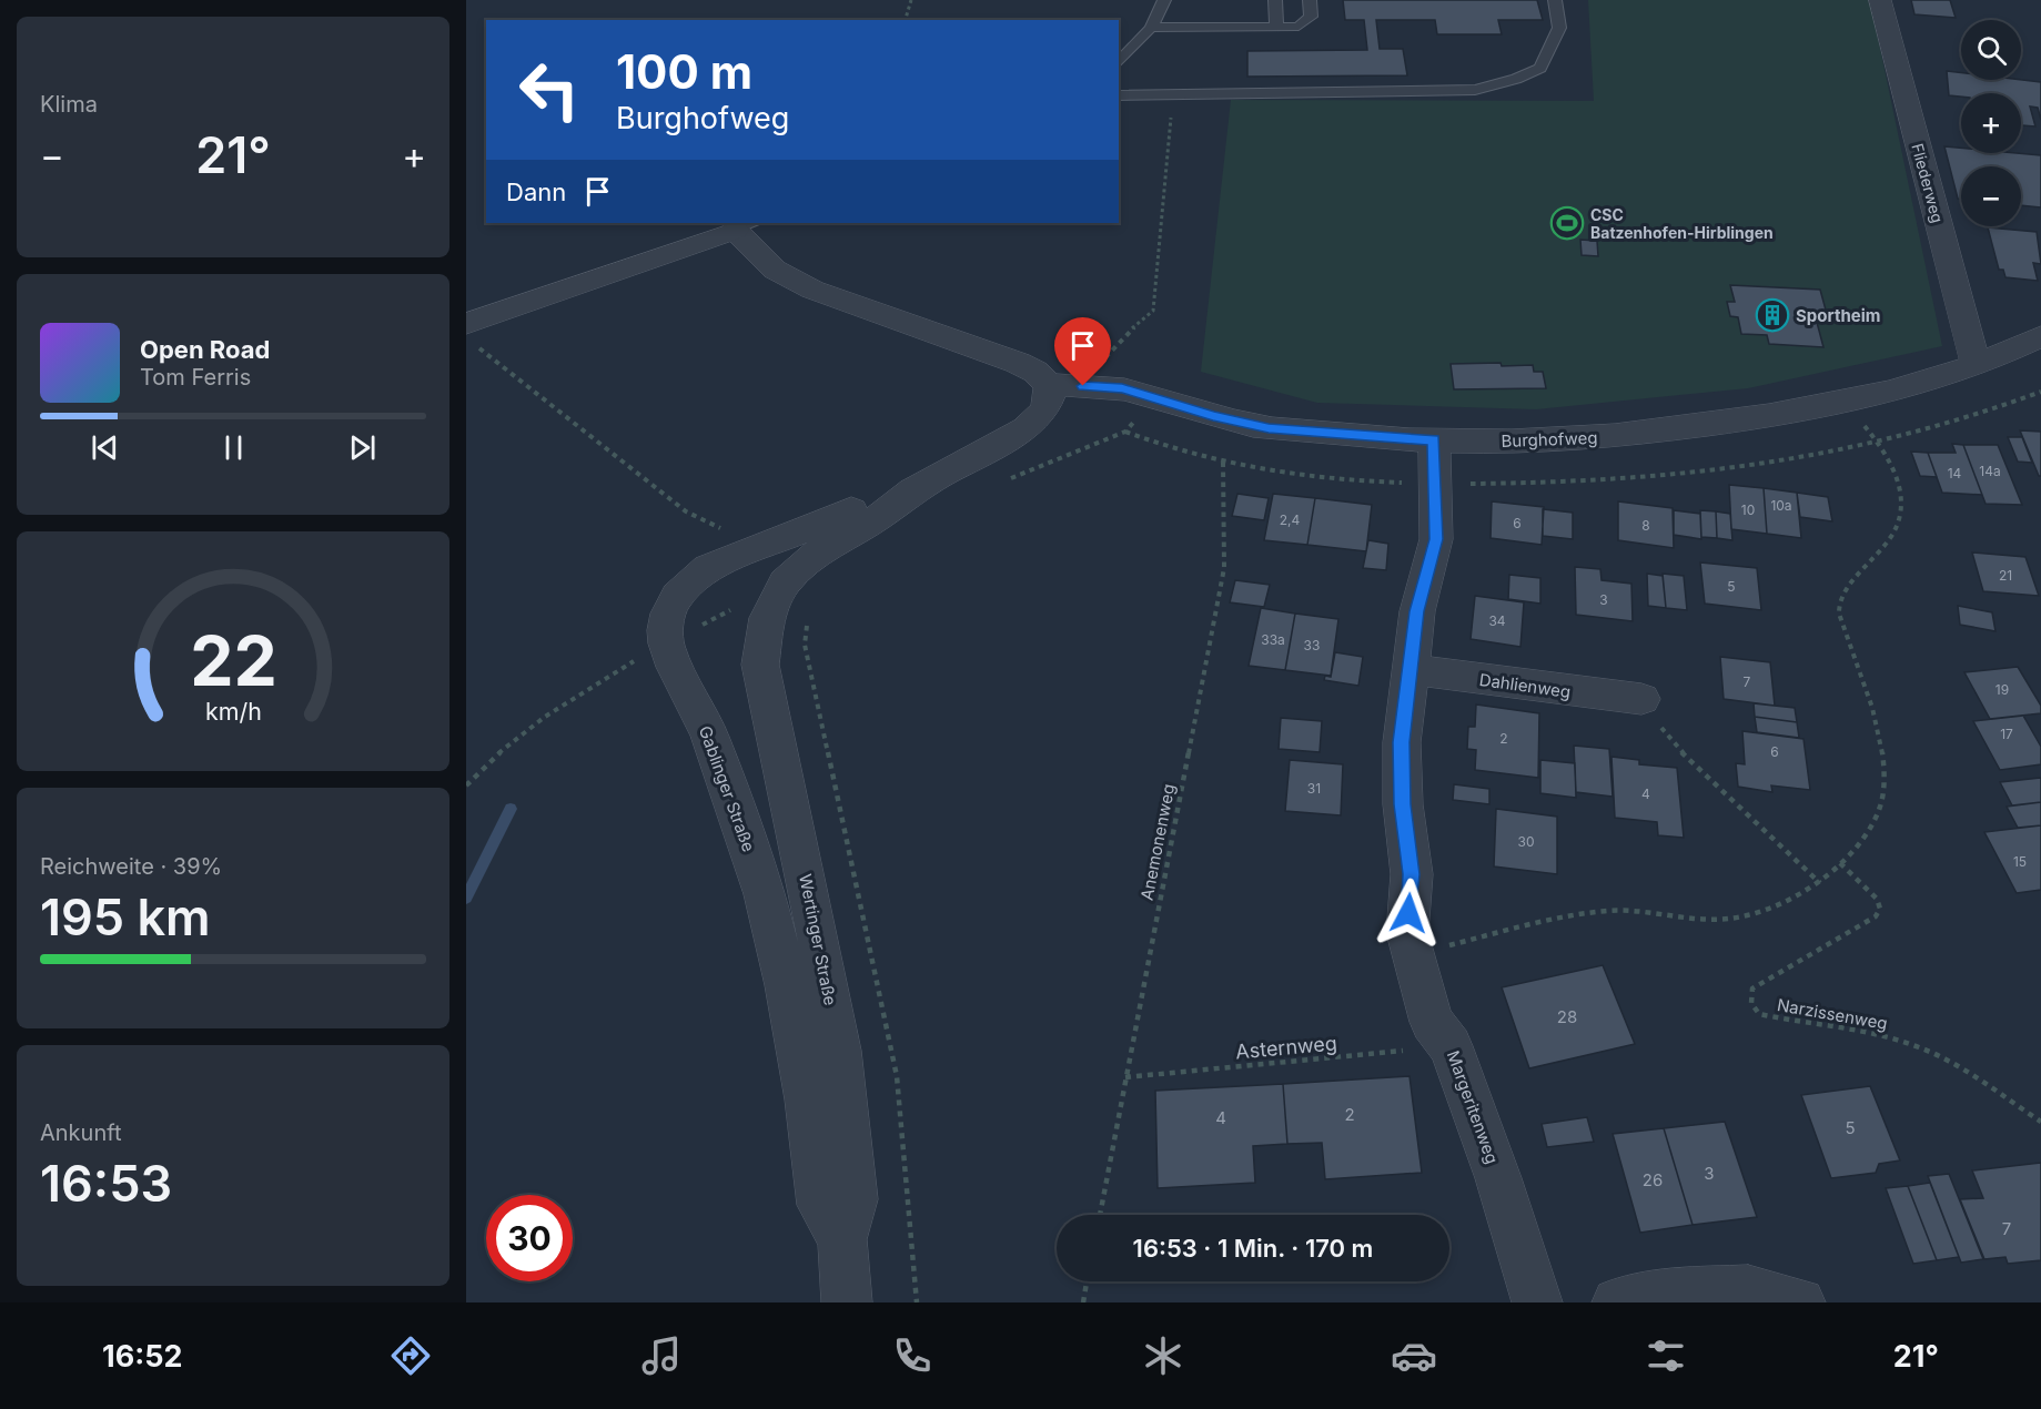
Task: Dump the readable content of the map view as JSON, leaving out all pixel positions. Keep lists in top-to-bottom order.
{
  "streets": {
    "street": [
      "Fliederweg",
      "Burghofweg",
      "Dahlienweg",
      "Gablinger Straße",
      "Wertinger Straße",
      "Margeritenweg"
    ],
    "path": ["Anemonenweg", "Narzissenweg", "Asternweg"]
  },
  "crossings": [
    ["Fliederweg", "Burghofweg"],
    ["Burghofweg", "Margeritenweg"],
    ["Dahlienweg", "Margeritenweg"],
    ["Gablinger Straße", "Wertinger Straße"],
    ["Anemonenweg", "Asternweg"],
    ["Asternweg", "Margeritenweg"]
  ],
  "places": {
    "sports": ["CSC Batzenhofen-Hirblingen"],
    "building": ["Sportheim"]
  },
  "house_numbers": [
    "14a",
    "14",
    "10a",
    "10",
    "2,4",
    "6",
    "8",
    "21",
    "5",
    "3",
    "34",
    "33a",
    "33",
    "7",
    "19",
    "17",
    "2",
    "6",
    "31",
    "4",
    "30",
    "15",
    "28",
    "2",
    "4",
    "5",
    "3",
    "26",
    "7"
  ],
  "page": {
    "tile": [
      "Klima",
      ["Reichweite · 39%", "195 km"],
      ["Ankunft", "16:53"]
    ],
    "map_buttons": ["+", "−"],
    "turn": ["100 m", "Burghofweg"],
    "heat": ["−", "21°", "+"],
    "then": "Dann",
    "song": ["Open Road", "Tom Ferris"],
    "limit": "30",
    "trip": "16:53 · 1 Min. · 170 m",
    "tabs": ["16:52", "21°"],
    "gauge": ["22", "km/h"]
  }
}
